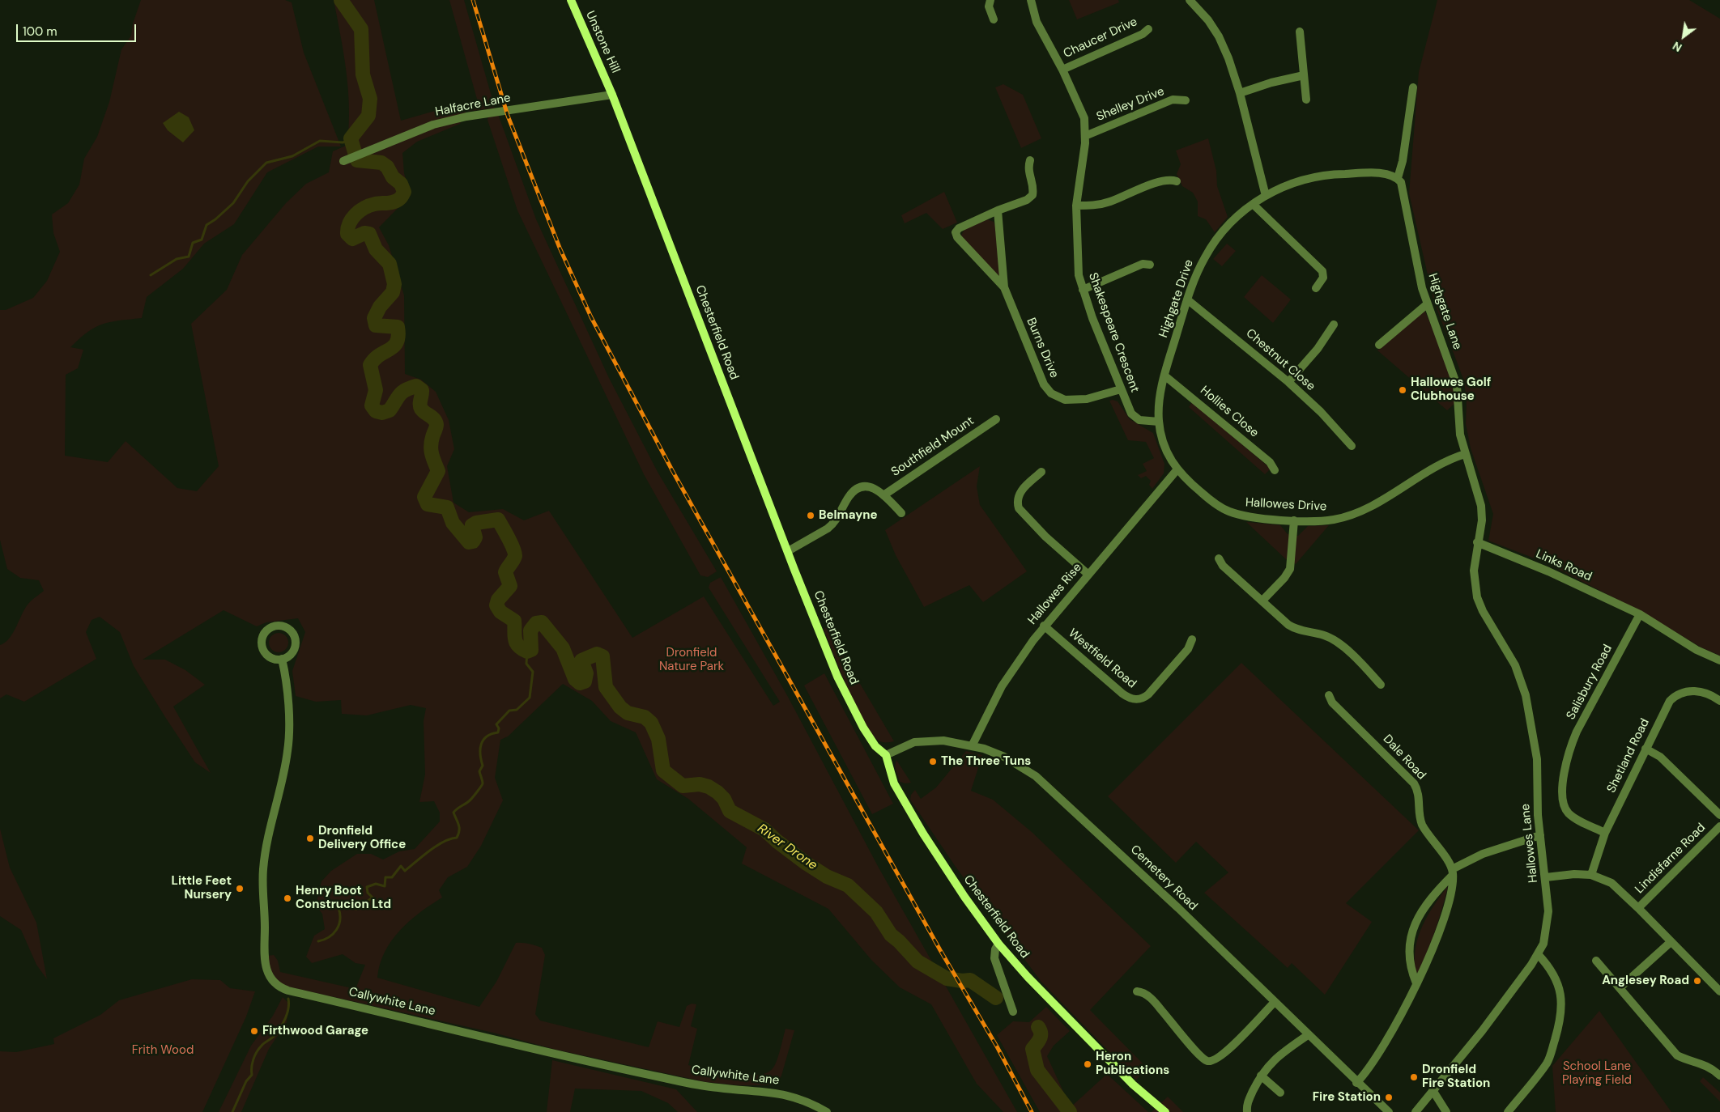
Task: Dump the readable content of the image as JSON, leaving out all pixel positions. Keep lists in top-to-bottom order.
{
  "streets": {
    "main road": ["Unstone Hill", "Chesterfield Road"],
    "street": [
      "Chaucer Drive",
      "Shelley Drive",
      "Halfacre Lane",
      "Highgate Drive",
      "Highgate Lane",
      "Shakespeare Crescent",
      "Burns Drive",
      "Chestnut Close",
      "Hollies Close",
      "Southfield Mount",
      "Hallowes Drive",
      "Links Road",
      "Hallowes Rise",
      "Westfield Road",
      "Salisbury Road",
      "Shetland Road",
      "Dale Road",
      "Hallowes Lane",
      "Lindisfarne Road",
      "Cemetery Road",
      "Callywhite Lane"
    ]
  },
  "crossings": [
    ["Chaucer Drive", "Shakespeare Crescent"],
    ["Unstone Hill", "Halfacre Lane"],
    ["Unstone Hill", "Chesterfield Road"],
    ["Shelley Drive", "Shakespeare Crescent"],
    ["Halfacre Lane", "Chesterfield Road"],
    ["Highgate Drive", "Highgate Lane"],
    ["Highgate Drive", "Shakespeare Crescent"],
    ["Highgate Drive", "Chestnut Close"],
    ["Highgate Drive", "Hollies Close"],
    ["Highgate Drive", "Hallowes Drive"],
    ["Highgate Drive", "Hallowes Rise"],
    ["Highgate Lane", "Hallowes Drive"],
    ["Highgate Lane", "Links Road"],
    ["Highgate Lane", "Hallowes Lane"],
    ["Chesterfield Road", "Cemetery Road"],
    ["Shakespeare Crescent", "Burns Drive"],
    ["Hallowes Drive", "Hallowes Rise"],
    ["Links Road", "Salisbury Road"],
    ["Links Road", "Hallowes Lane"],
    ["Hallowes Rise", "Westfield Road"],
    ["Hallowes Rise", "Cemetery Road"],
    ["Salisbury Road", "Shetland Road"]
  ],
  "water": ["River Drone"],
  "parks": ["Dronfield Nature Park", "Frith Wood", "School Lane Playing Field"],
  "places": [
    "Hallowes Golf Clubhouse",
    "Belmayne",
    "The Three Tuns",
    "Dronfield Delivery Office",
    "Little Feet Nursery",
    "Henry Boot Construcion Ltd",
    "Anglesey Road",
    "Firthwood Garage",
    "Heron Publications",
    "Dronfield Fire Station",
    "Fire Station"
  ],
  "scale_bar": "100 m",
  "north": "bottom left"
}
